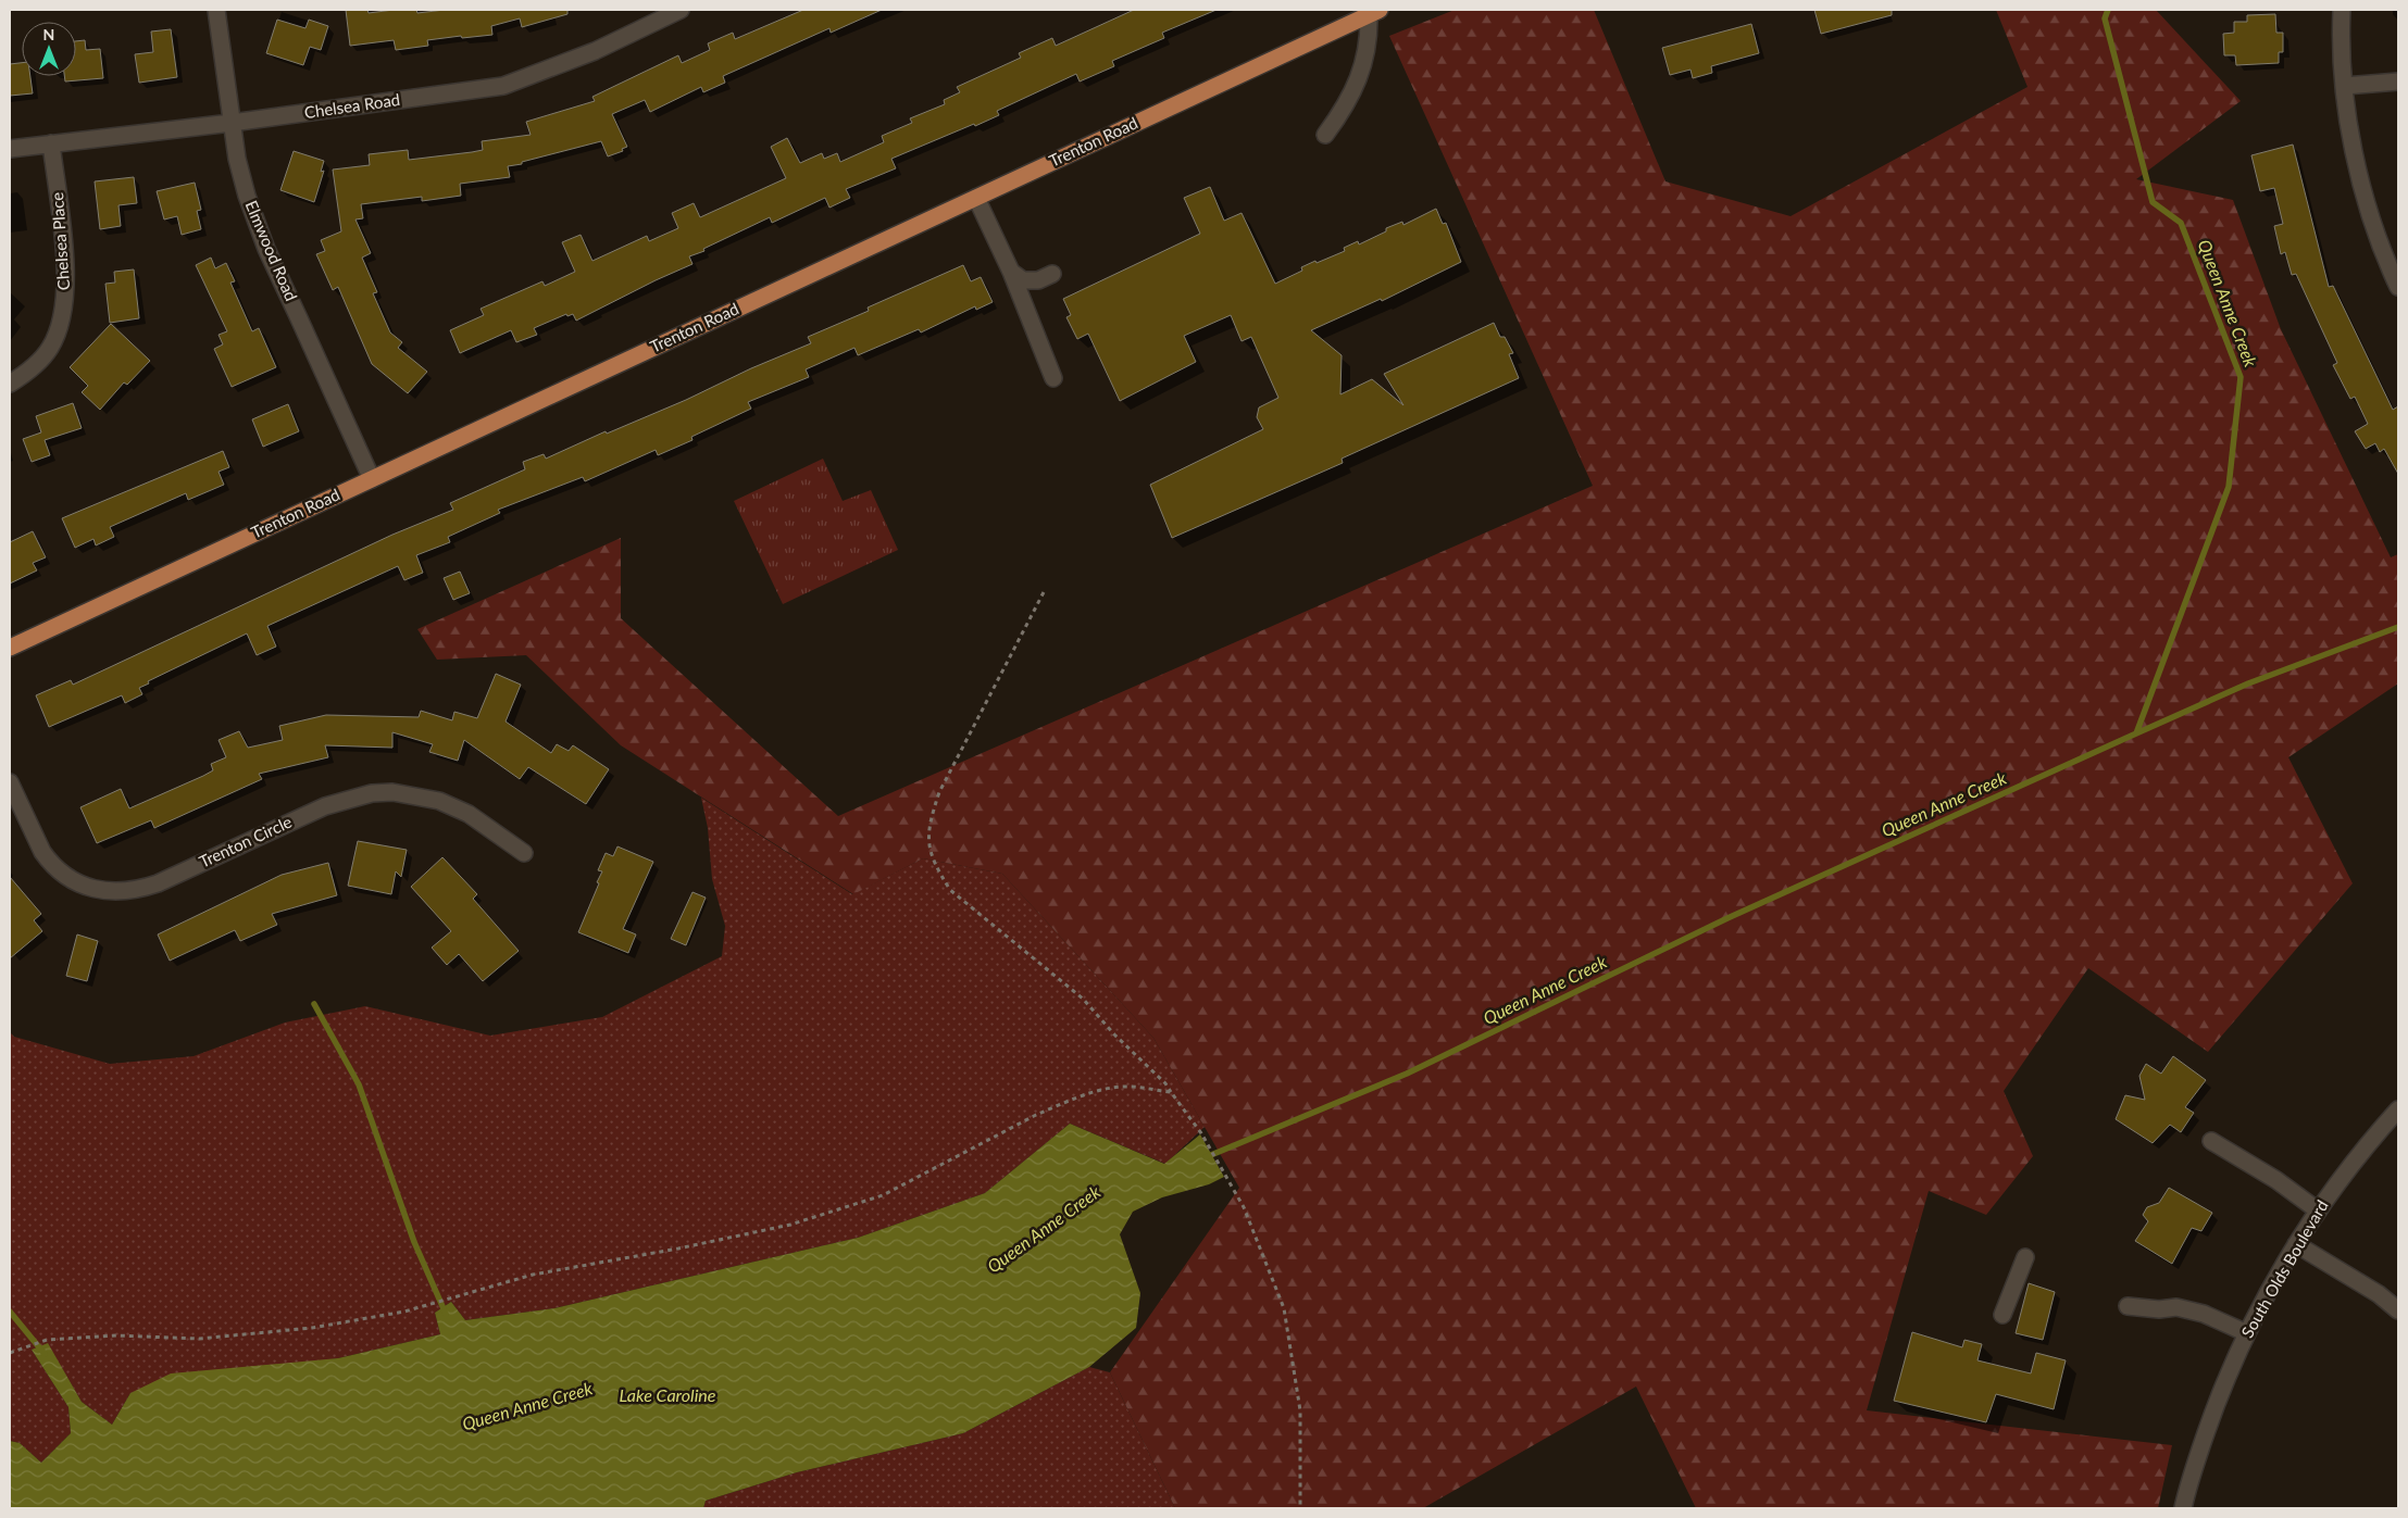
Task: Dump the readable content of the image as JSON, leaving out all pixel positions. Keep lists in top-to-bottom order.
{
  "streets": {
    "main road": ["Trenton Road"],
    "street": [
      "Chelsea Road",
      "Chelsea Place",
      "Elmwood Road",
      "Trenton Circle",
      "South Olds Boulevard"
    ]
  },
  "crossings": [
    ["Chelsea Road", "Chelsea Place"],
    ["Chelsea Road", "Elmwood Road"],
    ["Trenton Road", "Elmwood Road"]
  ],
  "water": ["Queen Anne Creek", "Lake Caroline"],
  "north": "top"
}
